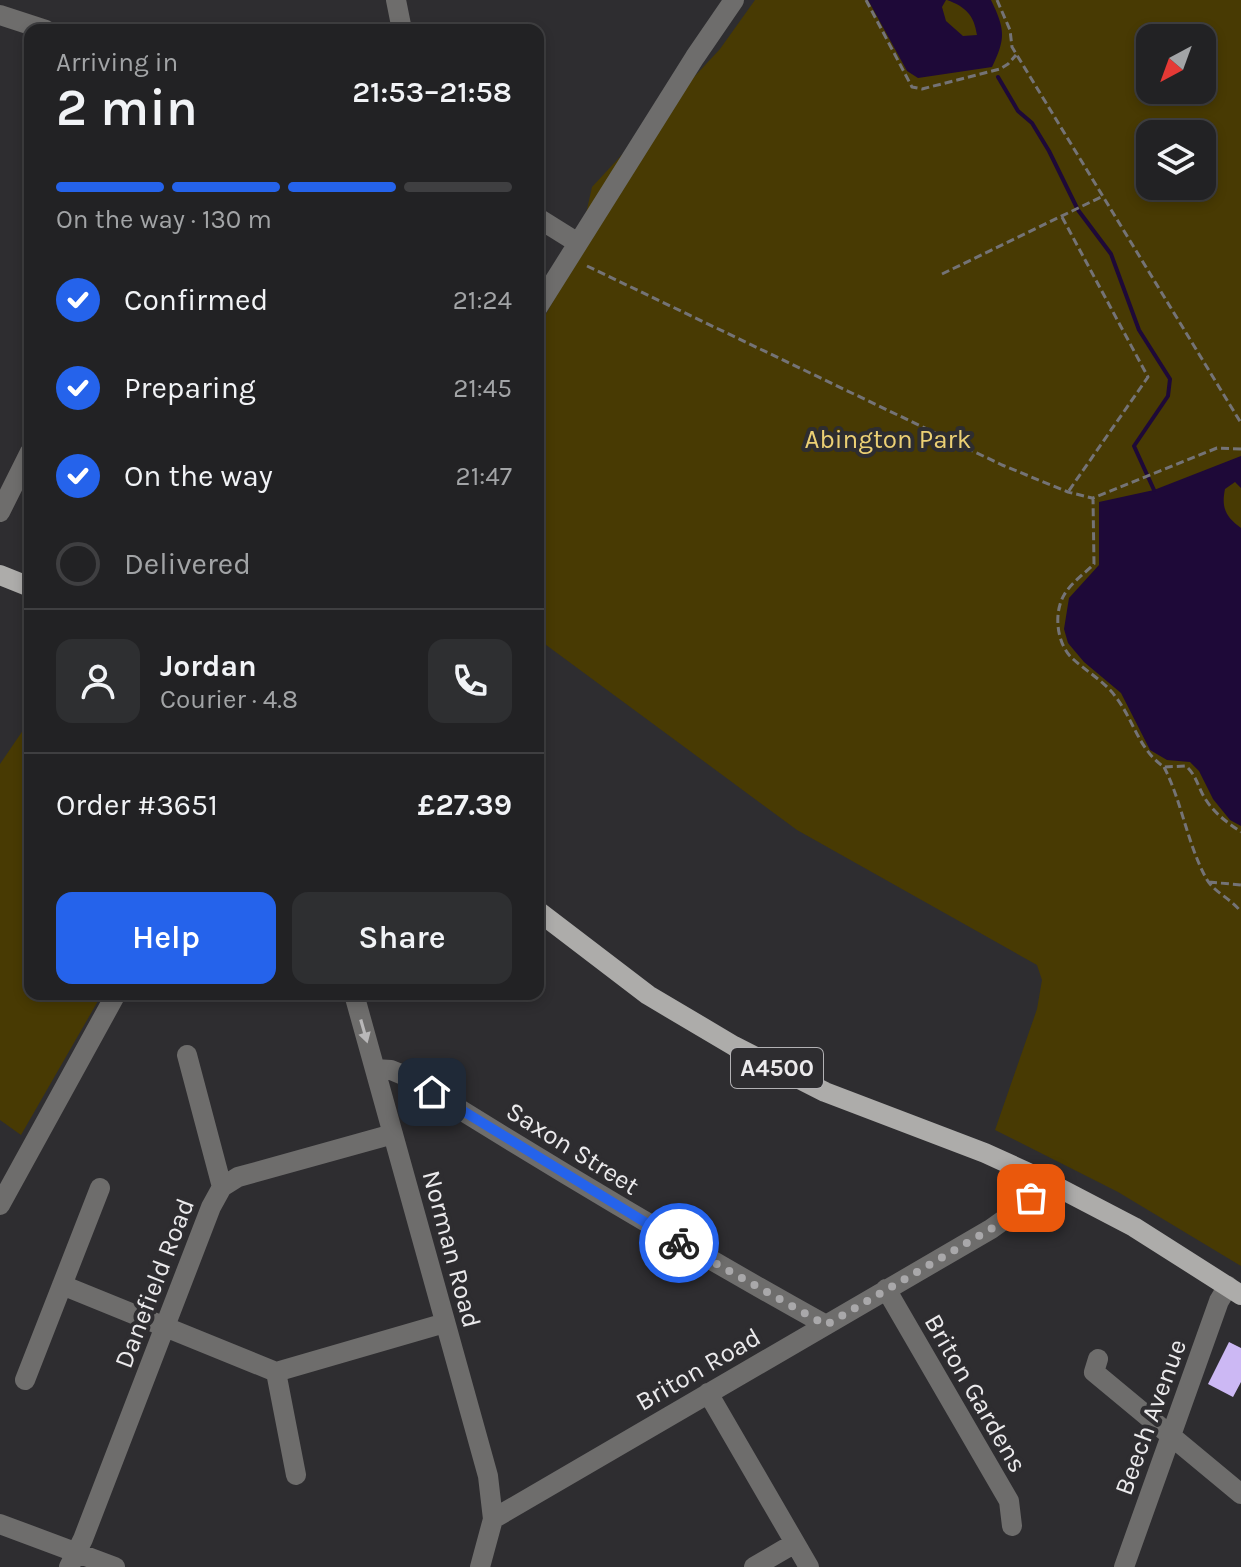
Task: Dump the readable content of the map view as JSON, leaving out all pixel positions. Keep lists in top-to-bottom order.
{
  "streets": {
    "main road": ["A4500"],
    "street": [
      "Saxon Street",
      "Norman Road",
      "Danefield Road",
      "Briton Road",
      "Briton Gardens",
      "Beech Avenue"
    ]
  },
  "crossings": [
    ["A4500", "Briton Road"],
    ["A4500", "Beech Avenue"],
    ["Saxon Street", "Norman Road"],
    ["Saxon Street", "Briton Road"],
    ["Norman Road", "Danefield Road"],
    ["Norman Road", "Briton Road"],
    ["Briton Road", "Briton Gardens"]
  ],
  "parks": ["Abington Park"],
  "north": "bottom left",
  "page": {
    "heading": ["2 min", "Arriving in", "21:53–21:58"],
    "panel": [
      "Jordan",
      "Courier · 4.8",
      "Order #3651",
      "£27.39"
    ],
    "bar": "On the way · 130 m",
    "list": [
      ["Confirmed", "21:24"],
      ["Preparing", "21:45"],
      ["On the way", "21:47"],
      "Delivered"
    ],
    "buttons": ["Help", "Share"]
  }
}
